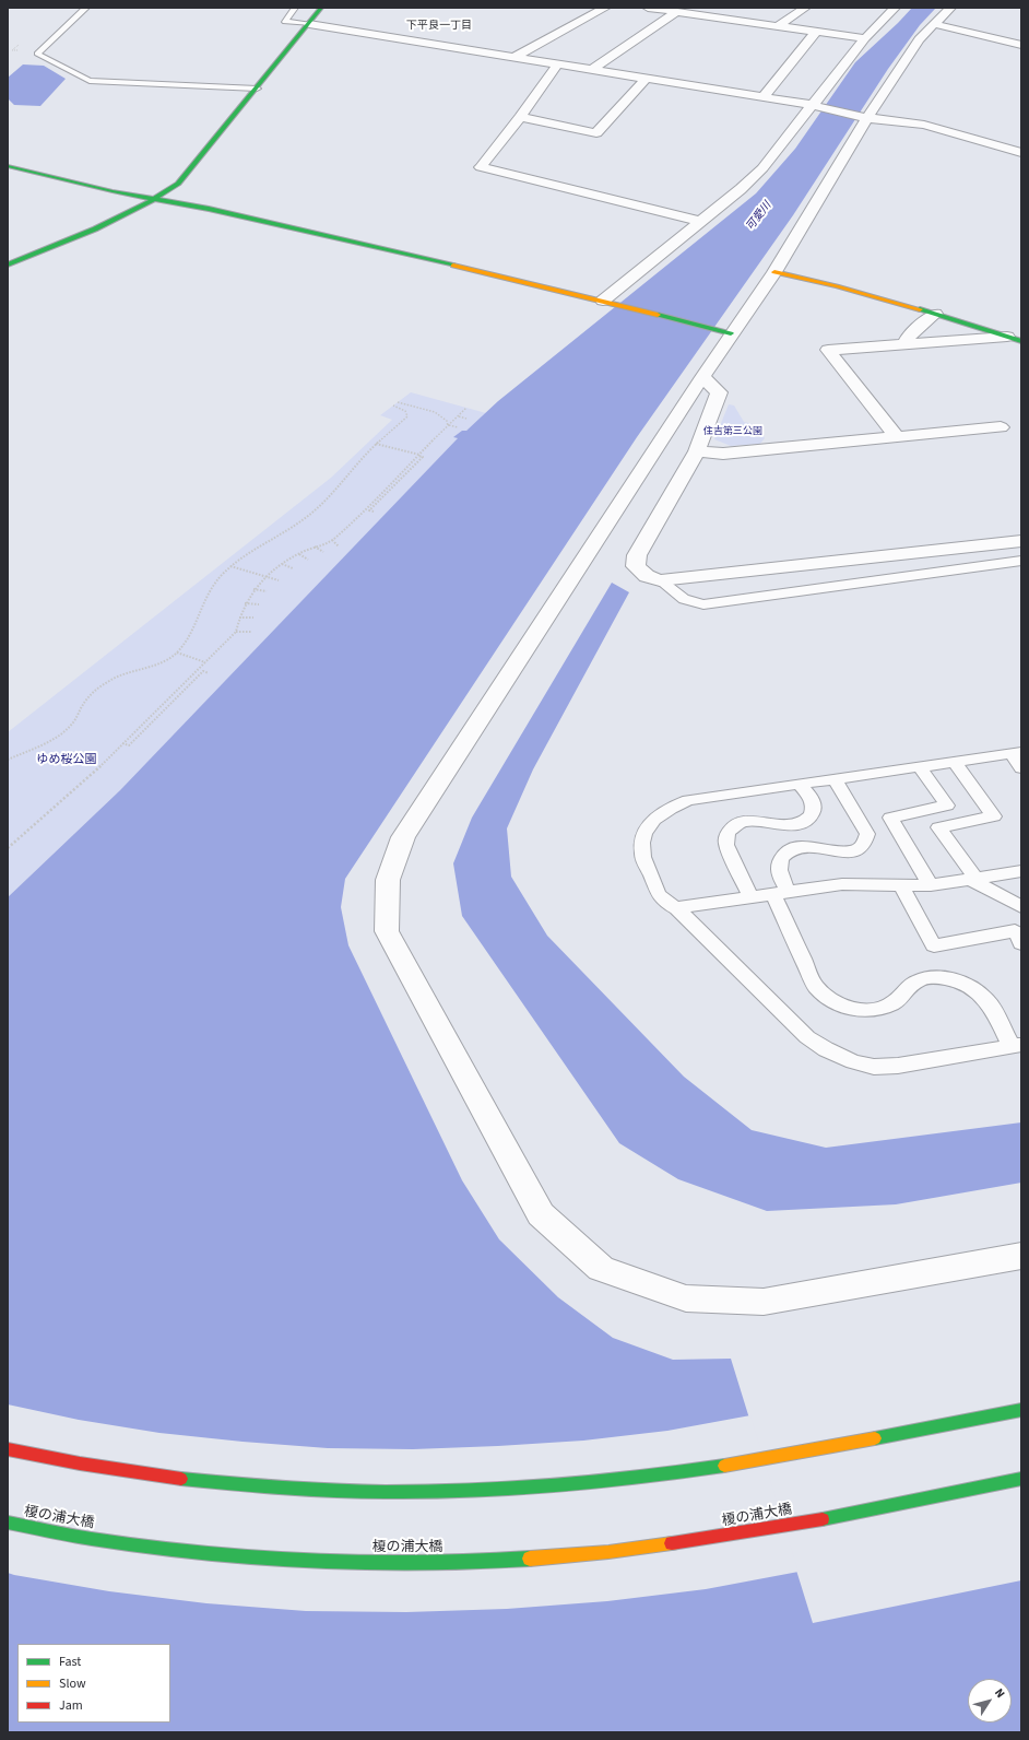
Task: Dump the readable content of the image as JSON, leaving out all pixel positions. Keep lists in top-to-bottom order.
{
  "streets": {
    "street": ["榎の浦大橋"]
  },
  "districts": ["下平良一丁目"],
  "water": ["可愛川"],
  "parks": ["住吉第三公園", "ゆめ桜公園"],
  "legend": ["Fast", "Slow", "Jam"],
  "north": "top right"
}
